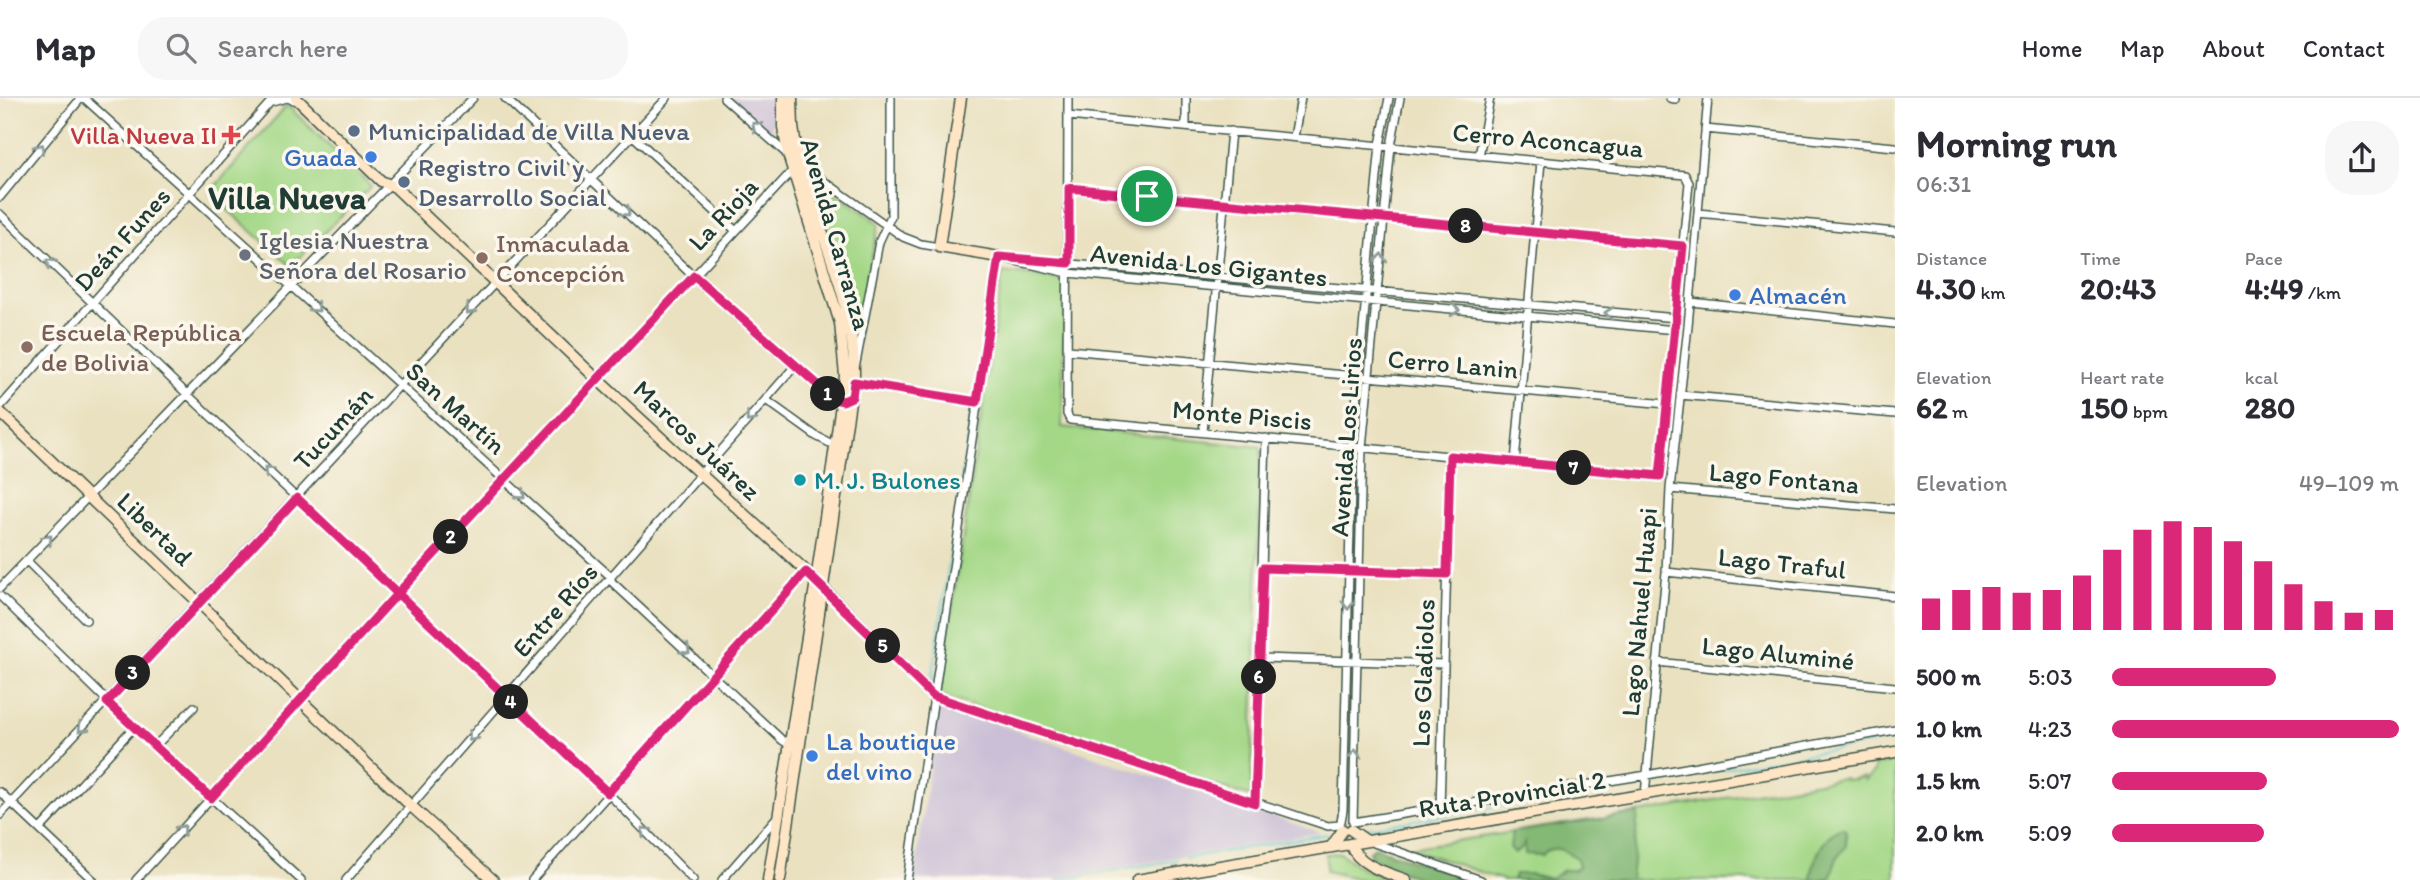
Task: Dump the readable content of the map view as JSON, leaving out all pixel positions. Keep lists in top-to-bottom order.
{
  "streets": {
    "main road": [
      "Avenida Carranza",
      "Marcos Juárez",
      "Libertad",
      "Ruta Provincial 2"
    ],
    "street": [
      "Cerro Aconcagua",
      "La Rioja",
      "Deán Funes",
      "Avenida Los Gigantes",
      "Cerro Lanin",
      "San Martín",
      "Monte Piscis",
      "Tucumán",
      "Avenida Los Lirios",
      "Lago Fontana",
      "Lago Traful",
      "Entre Ríos",
      "Lago Nahuel Huapi",
      "Lago Aluminé",
      "Los Gladiolos"
    ]
  },
  "crossings": [
    ["Cerro Aconcagua", "Avenida Los Lirios"],
    ["Cerro Aconcagua", "Lago Nahuel Huapi"],
    ["La Rioja", "Avenida Carranza"],
    ["La Rioja", "San Martín"],
    ["La Rioja", "Marcos Juárez"],
    ["La Rioja", "Libertad"],
    ["Avenida Carranza", "San Martín"],
    ["Avenida Carranza", "Marcos Juárez"],
    ["Deán Funes", "San Martín"],
    ["Avenida Los Gigantes", "Avenida Los Lirios"],
    ["Avenida Los Gigantes", "Lago Nahuel Huapi"],
    ["Cerro Lanin", "Monte Piscis"],
    ["Cerro Lanin", "Avenida Los Lirios"],
    ["Cerro Lanin", "Lago Nahuel Huapi"],
    ["San Martín", "Tucumán"],
    ["San Martín", "Entre Ríos"],
    ["Monte Piscis", "Avenida Los Lirios"],
    ["Monte Piscis", "Lago Nahuel Huapi"],
    ["Monte Piscis", "Los Gladiolos"],
    ["Tucumán", "Marcos Juárez"],
    ["Tucumán", "Libertad"],
    ["Marcos Juárez", "Entre Ríos"],
    ["Lago Fontana", "Lago Nahuel Huapi"],
    ["Libertad", "Entre Ríos"],
    ["Lago Traful", "Lago Nahuel Huapi"],
    ["Lago Nahuel Huapi", "Lago Aluminé"],
    ["Lago Nahuel Huapi", "Ruta Provincial 2"]
  ],
  "one_way": ["San Martín", "Entre Ríos"],
  "districts": ["Villa Nueva"],
  "places": {
    "other": [
      "Municipalidad de Villa Nueva",
      "Guada",
      "Registro Civil y Desarrollo Social",
      "Iglesia Nuestra Señora del Rosario",
      "Inmaculada Concepción",
      "Almacén",
      "Escuela República de Bolivia",
      "M. J. Bulones",
      "La boutique del vino"
    ],
    "health": ["Villa Nueva II"]
  },
  "page": {
    "header": "Map",
    "search": "Search here",
    "nav": [
      "Home",
      "Map",
      "About",
      "Contact"
    ],
    "heading": ["Morning run", "06:31"],
    "pins": [
      "8",
      "1",
      "7",
      "2",
      "5",
      "3",
      "6",
      "4"
    ],
    "stats": [
      ["Distance", "4.30 km"],
      ["Time", "20:43"],
      ["Pace", "4:49 /km"],
      ["Elevation", "62 m"],
      ["Heart rate", "150 bpm"],
      ["kcal", "280"]
    ],
    "chart": ["Elevation", "49–109 m"],
    "list": [
      {
        "name": "500 m",
        "note": "5:03"
      },
      {
        "name": "1.0 km",
        "note": "4:23"
      },
      {
        "name": "1.5 km",
        "note": "5:07"
      },
      {
        "name": "2.0 km",
        "note": "5:09"
      }
    ]
  }
}
